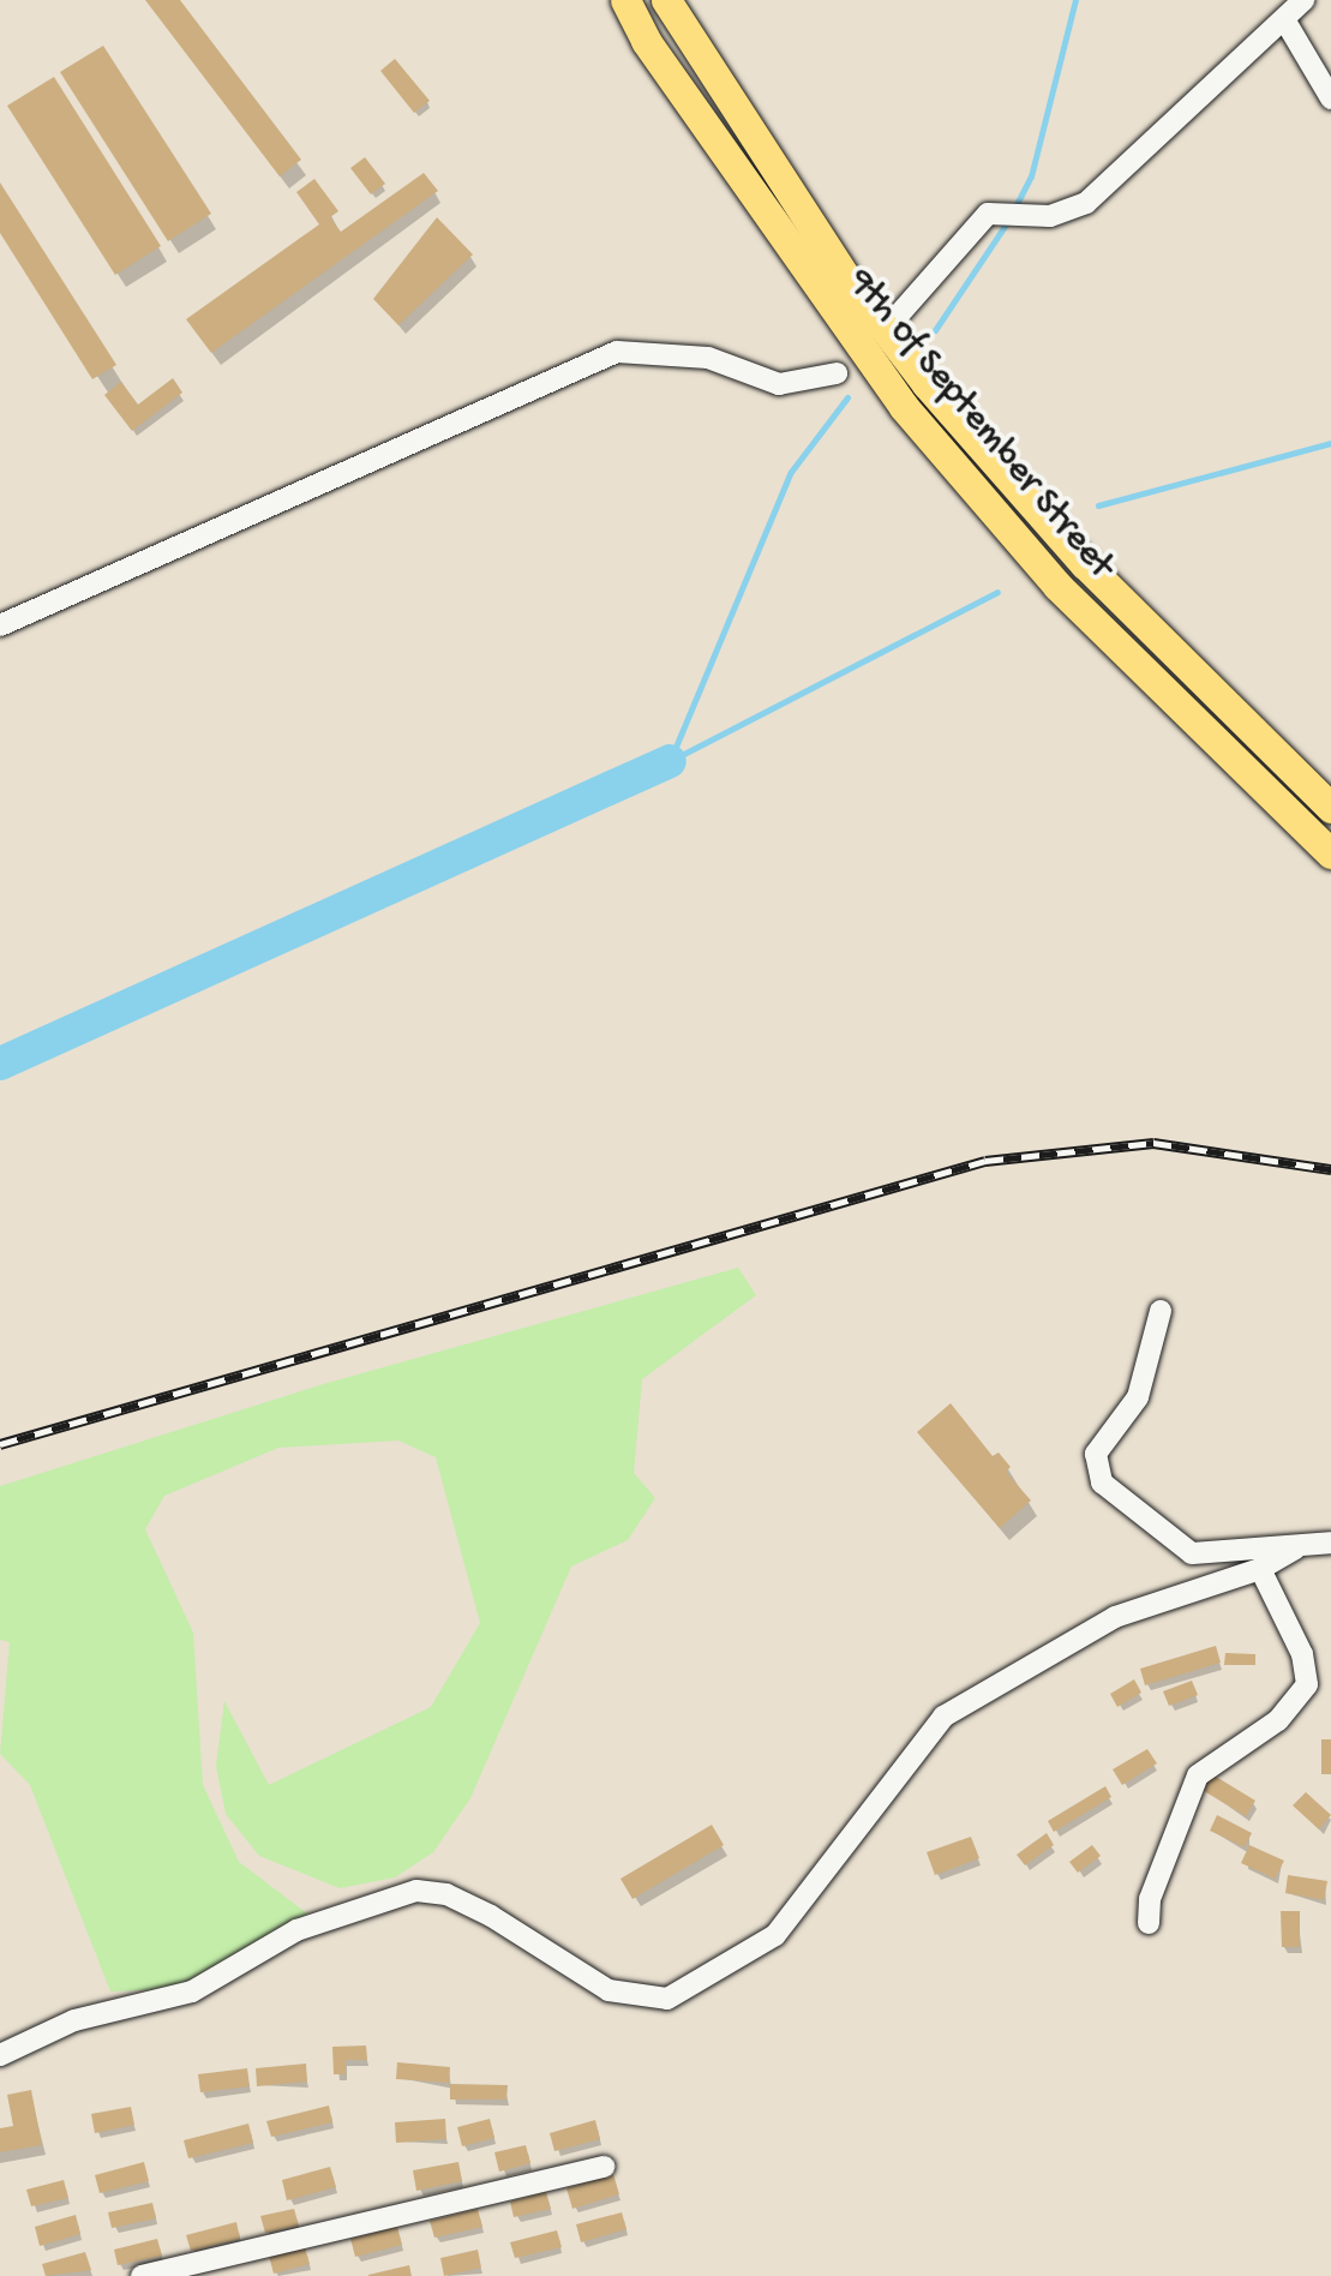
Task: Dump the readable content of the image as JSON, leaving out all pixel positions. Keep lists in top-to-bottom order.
{
  "streets": {
    "highway": ["9th of September Street"]
  }
}
